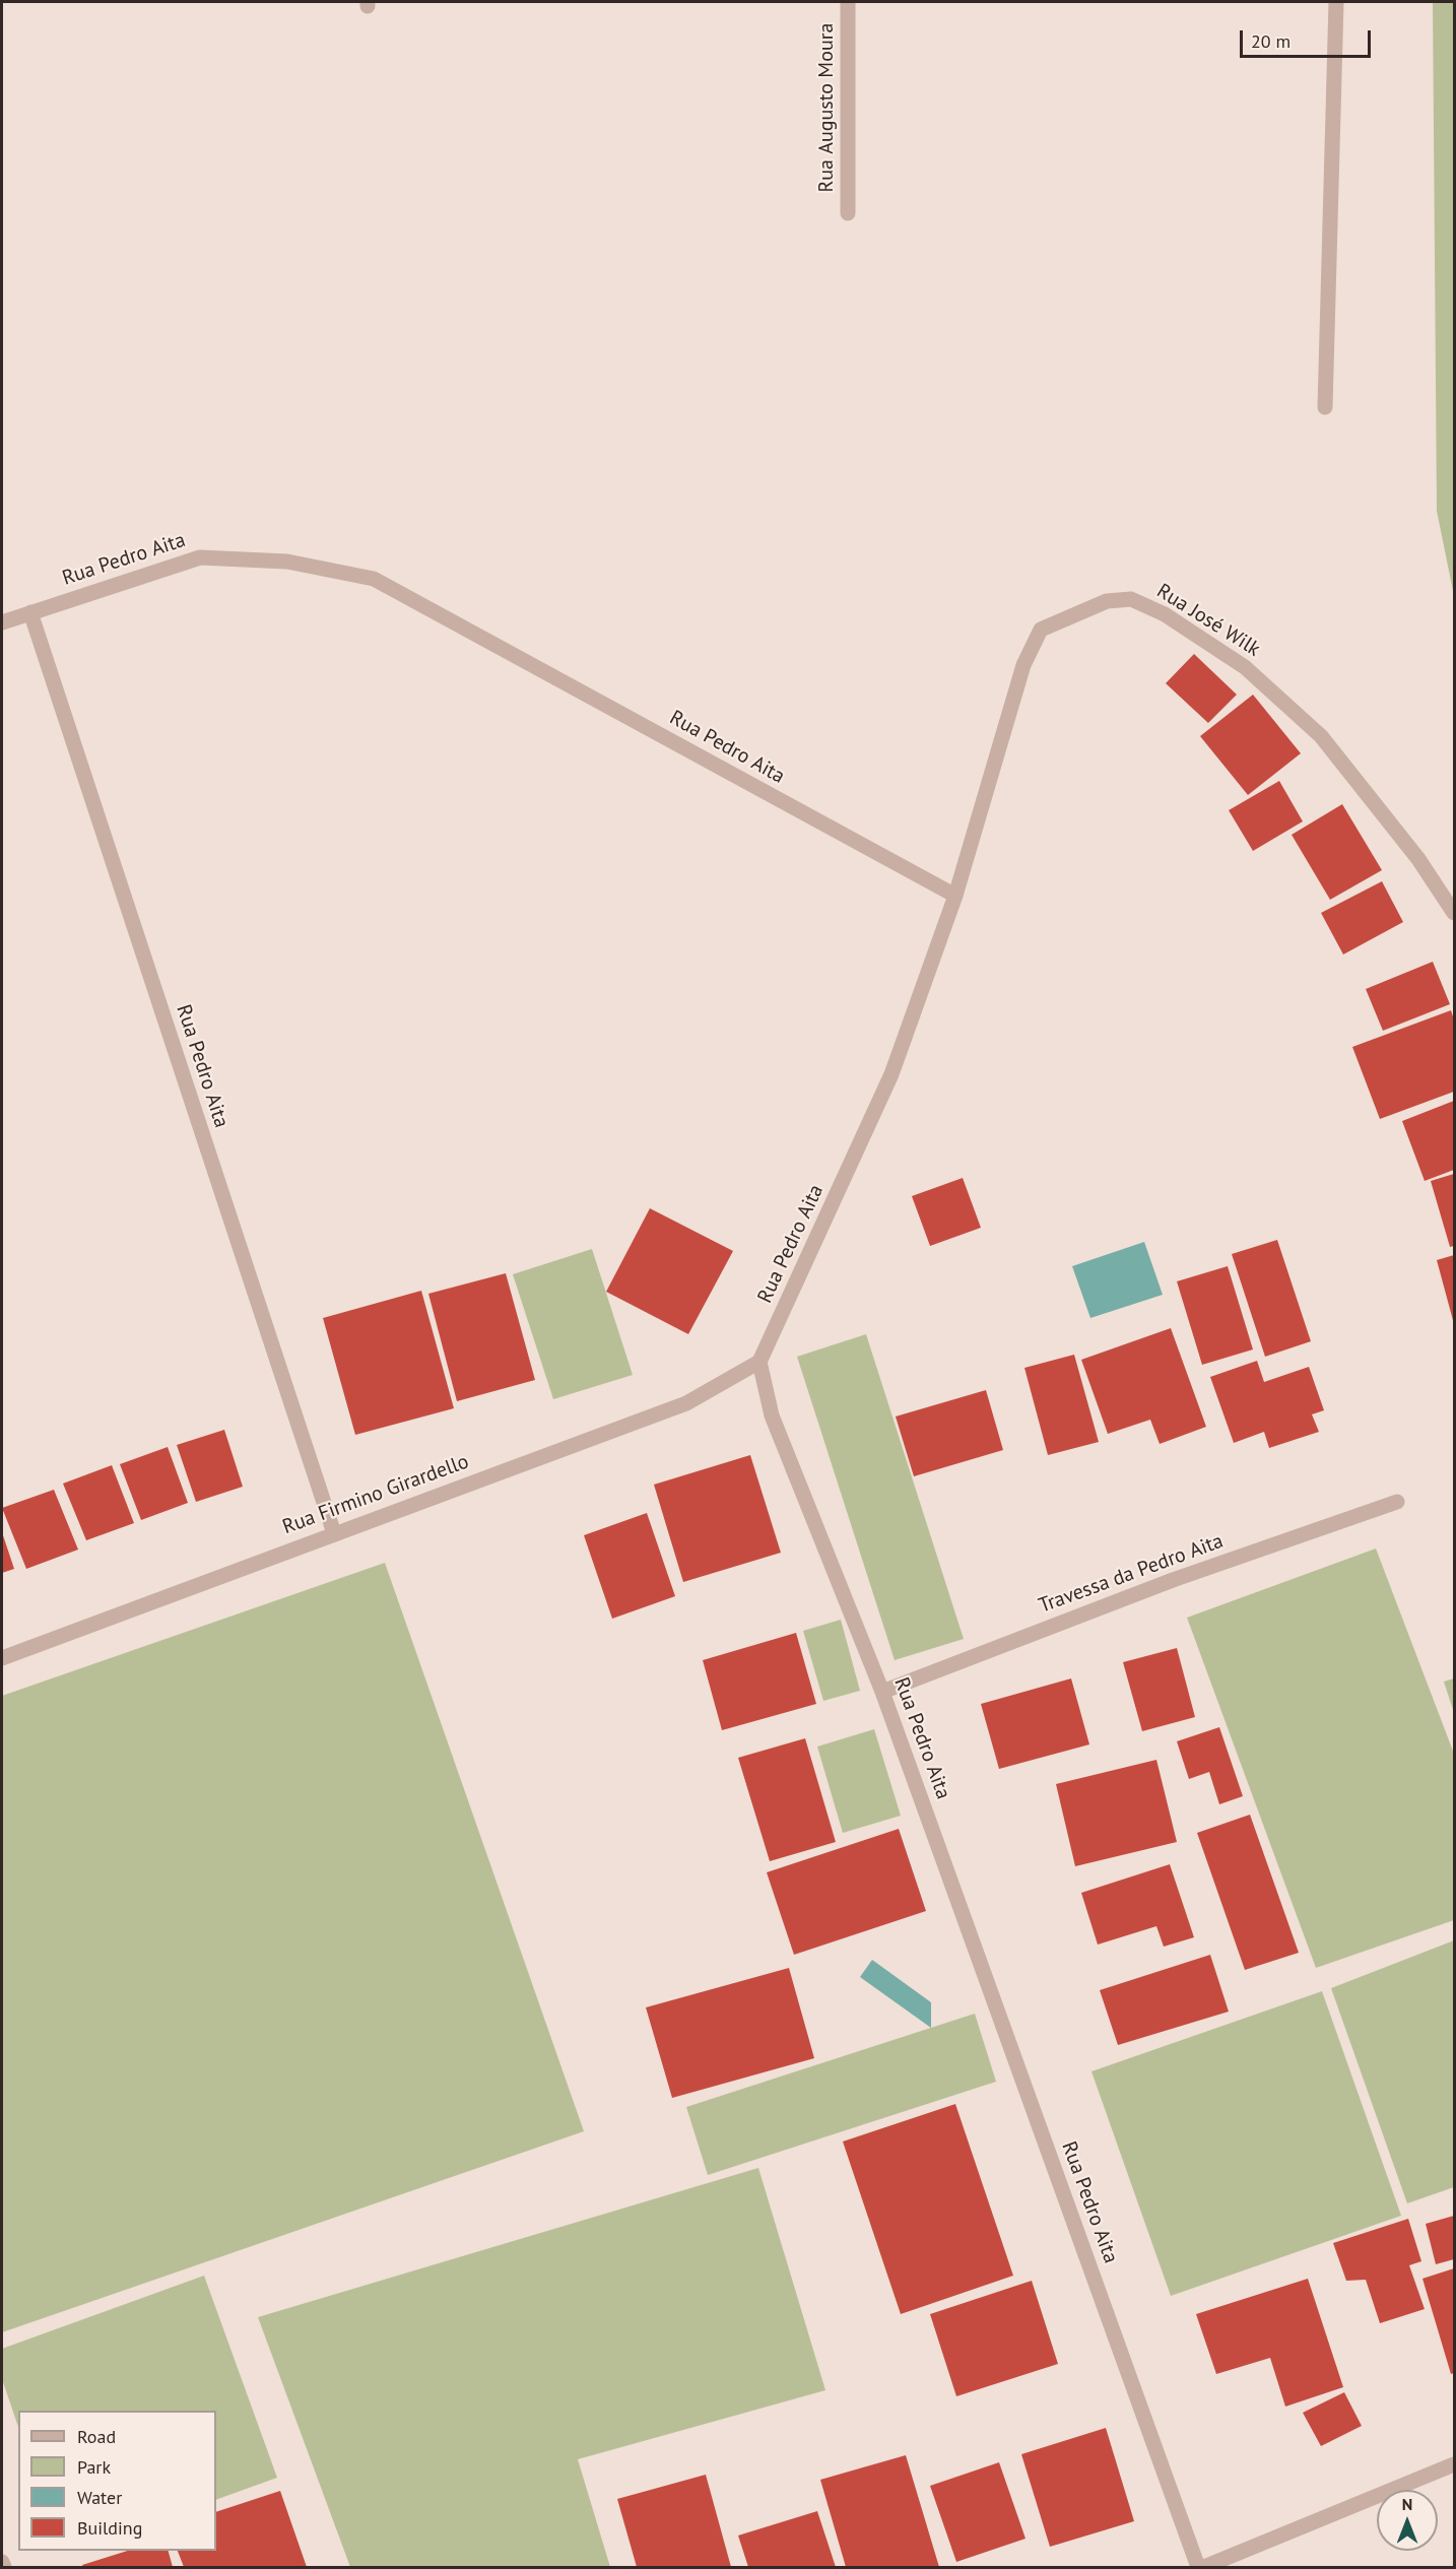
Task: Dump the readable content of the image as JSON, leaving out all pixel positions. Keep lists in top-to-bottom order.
{
  "streets": {
    "street": [
      "Rua Augusto Moura",
      "Rua Pedro Aita",
      "Rua José Wilk",
      "Rua Firmino Girardello",
      "Travessa da Pedro Aita"
    ]
  },
  "crossings": [
    ["Rua Pedro Aita", "Rua José Wilk"],
    ["Rua Pedro Aita", "Rua Firmino Girardello"],
    ["Rua Pedro Aita", "Travessa da Pedro Aita"]
  ],
  "legend": [
    "Road",
    "Park",
    "Water",
    "Building"
  ],
  "scale_bar": "20 m",
  "north": "top"
}
